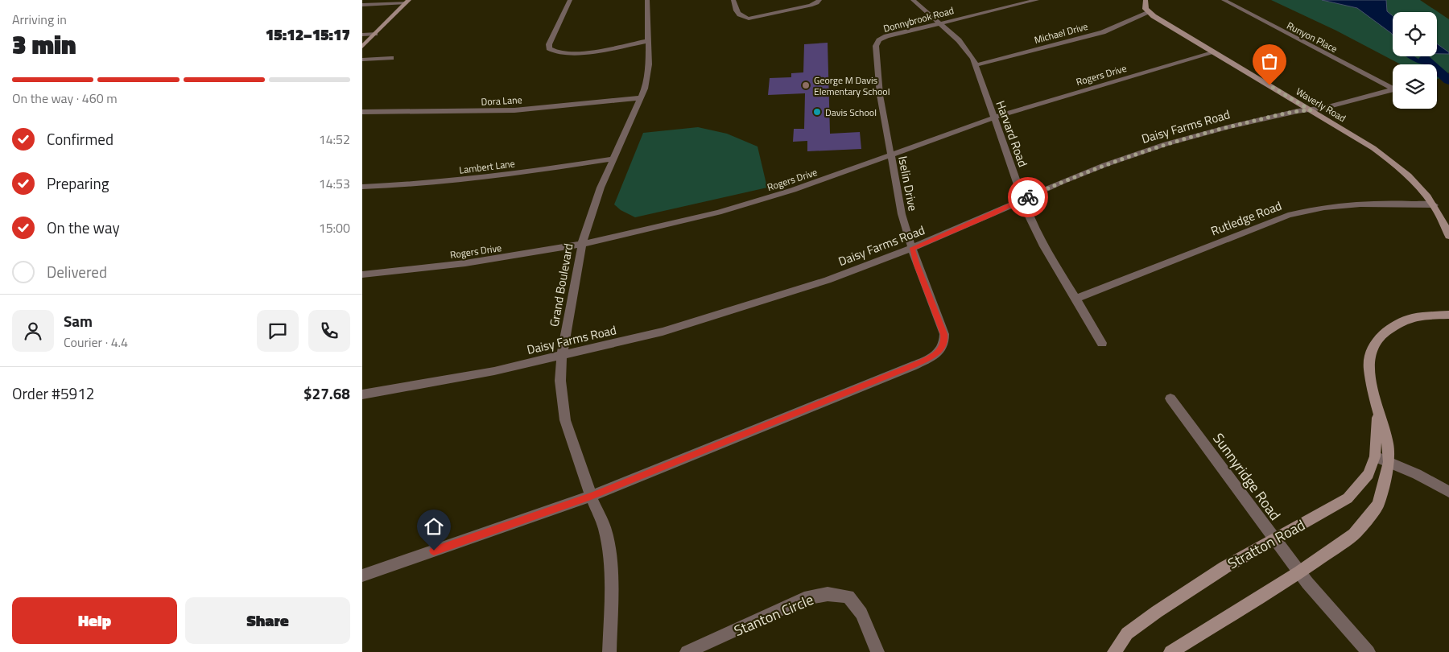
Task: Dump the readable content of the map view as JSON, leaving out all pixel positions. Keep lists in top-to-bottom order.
{
  "streets": {
    "street": [
      "Donnybrook Road",
      "Michael Drive",
      "Runyon Place",
      "Rogers Drive",
      "Dora Lane",
      "Waverly Road",
      "Daisy Farms Road",
      "Harvard Road",
      "Lambert Lane",
      "Iselin Drive",
      "Rutledge Road",
      "Grand Boulevard",
      "Sunnyridge Road",
      "Stratton Road",
      "Stanton Circle"
    ]
  },
  "crossings": [
    ["Donnybrook Road", "Harvard Road"],
    ["Donnybrook Road", "Iselin Drive"],
    ["Michael Drive", "Waverly Road"],
    ["Michael Drive", "Harvard Road"],
    ["Rogers Drive", "Waverly Road"],
    ["Rogers Drive", "Harvard Road"],
    ["Rogers Drive", "Iselin Drive"],
    ["Rogers Drive", "Grand Boulevard"],
    ["Dora Lane", "Grand Boulevard"],
    ["Waverly Road", "Daisy Farms Road"],
    ["Waverly Road", "Rutledge Road"],
    ["Daisy Farms Road", "Harvard Road"],
    ["Daisy Farms Road", "Iselin Drive"],
    ["Daisy Farms Road", "Grand Boulevard"],
    ["Harvard Road", "Rutledge Road"],
    ["Lambert Lane", "Grand Boulevard"],
    ["Iselin Drive", "Grand Boulevard"],
    ["Sunnyridge Road", "Stratton Road"]
  ],
  "places": ["George M Davis Elementary School", "Davis School"],
  "page": {
    "heading": ["3 min", "Arriving in", "15:12–15:17"],
    "panel": [
      "Sam",
      "Courier · 4.4",
      "Order #5912",
      "$27.68"
    ],
    "bar": "On the way · 460 m",
    "list": [
      ["Confirmed", "14:52"],
      ["Preparing", "14:53"],
      ["On the way", "15:00"],
      "Delivered"
    ],
    "buttons": ["Help", "Share"]
  }
}
